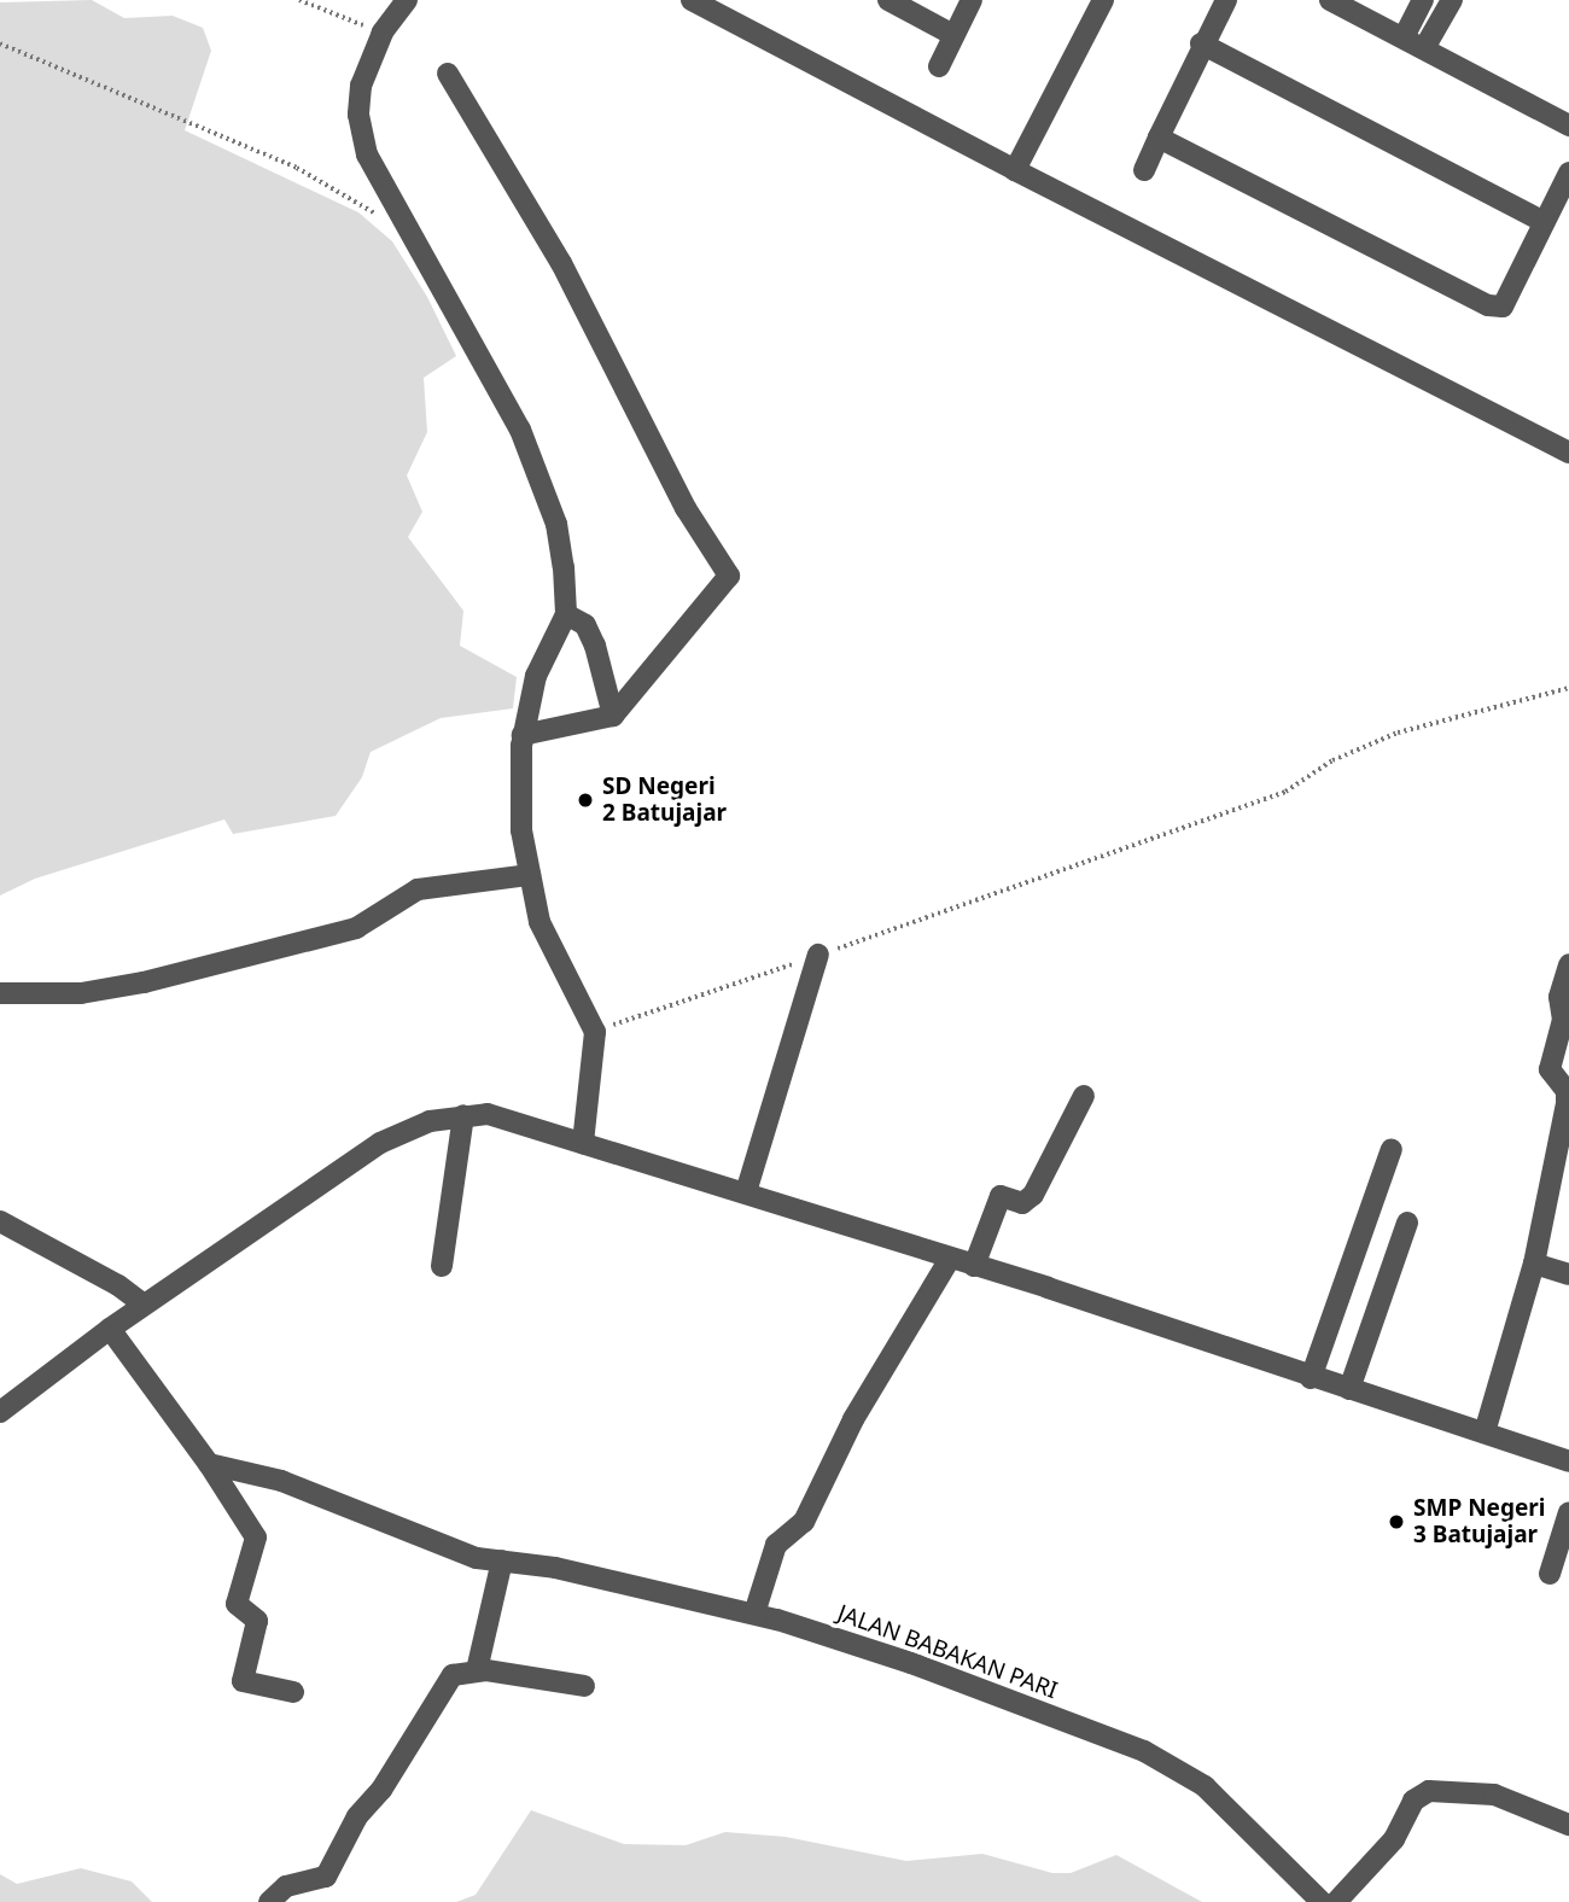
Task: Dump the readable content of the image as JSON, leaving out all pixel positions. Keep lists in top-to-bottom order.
{
  "streets": {
    "street": ["JALAN BABAKAN PARI"]
  },
  "places": ["SD Negeri 2 Batujajar", "SMP Negeri 3 Batujajar"]
}
